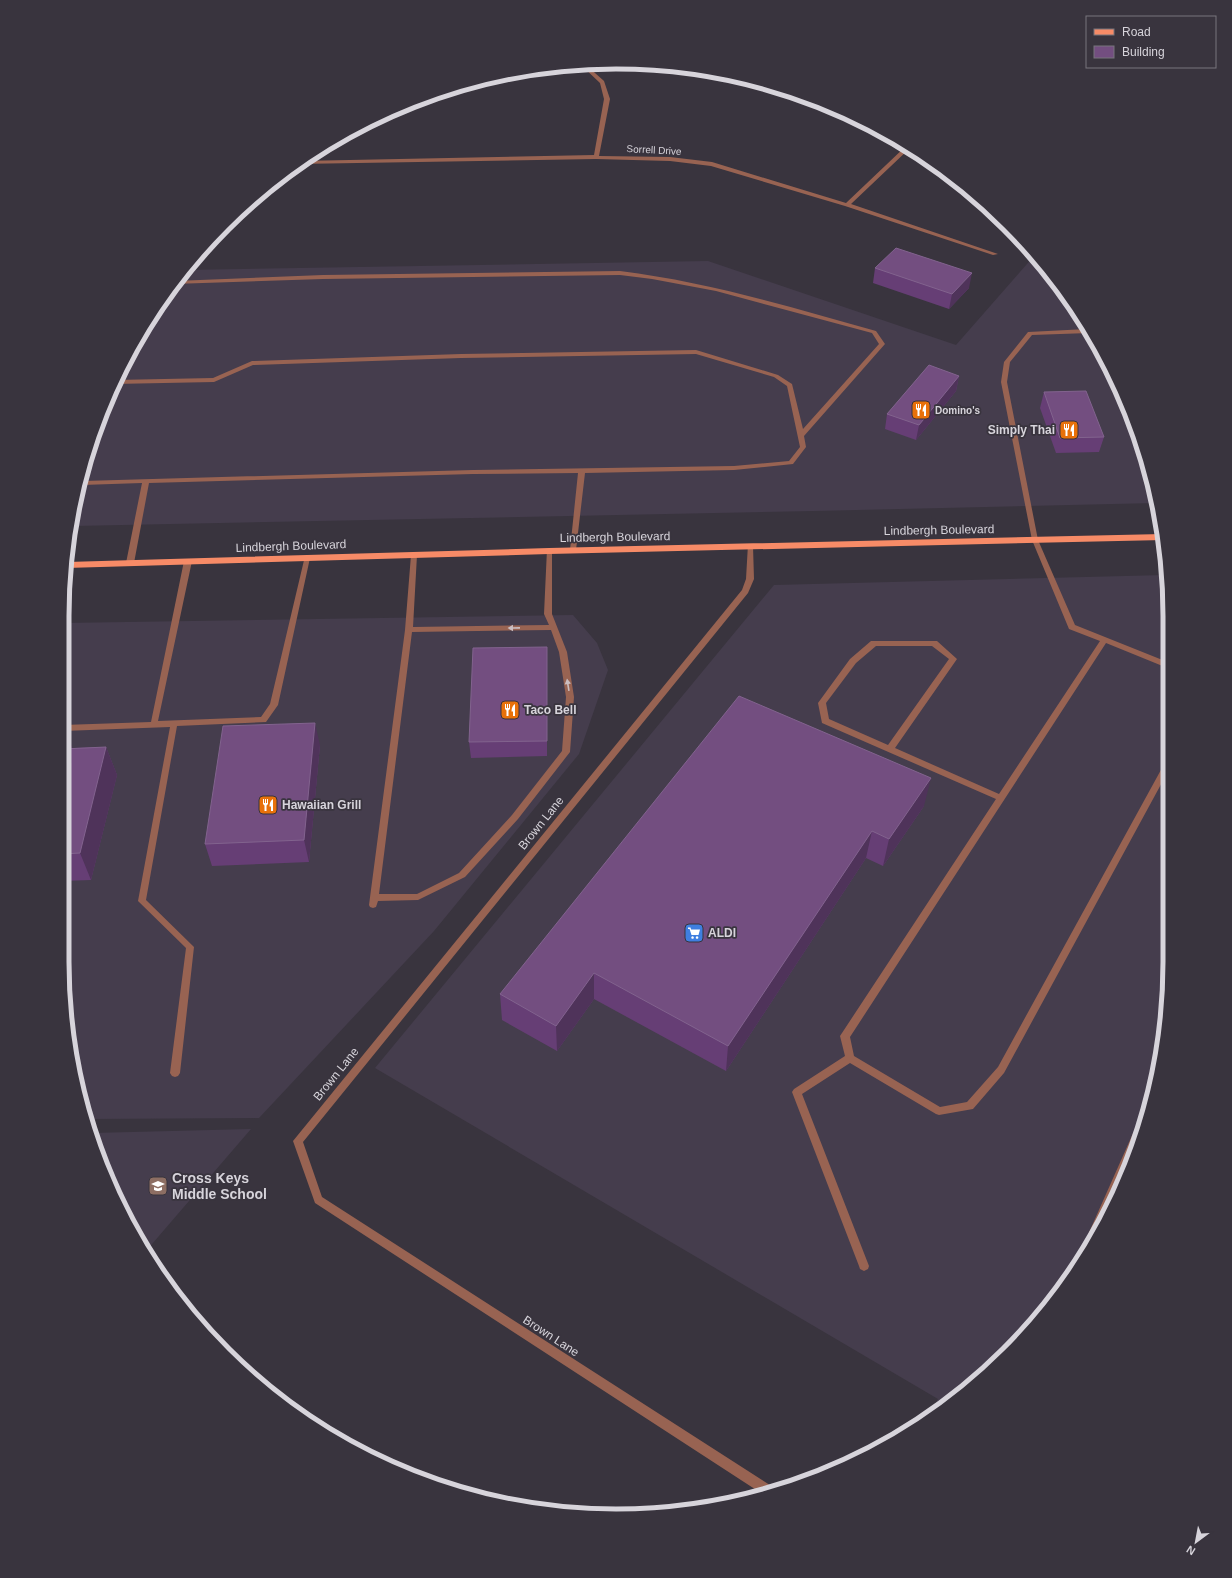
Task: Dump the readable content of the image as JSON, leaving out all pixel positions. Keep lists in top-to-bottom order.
{
  "streets": {
    "main road": ["Lindbergh Boulevard"],
    "street": ["Sorrell Drive", "Brown Lane"]
  },
  "crossings": [
    ["Lindbergh Boulevard", "Brown Lane"]
  ],
  "places": {
    "restaurant": [
      "Domino's",
      "Simply Thai",
      "Taco Bell",
      "Hawaiian Grill"
    ],
    "supermarket": ["ALDI"],
    "school or university": ["Cross Keys Middle School"]
  },
  "legend": ["Road", "Building"],
  "north": "bottom left"
}
